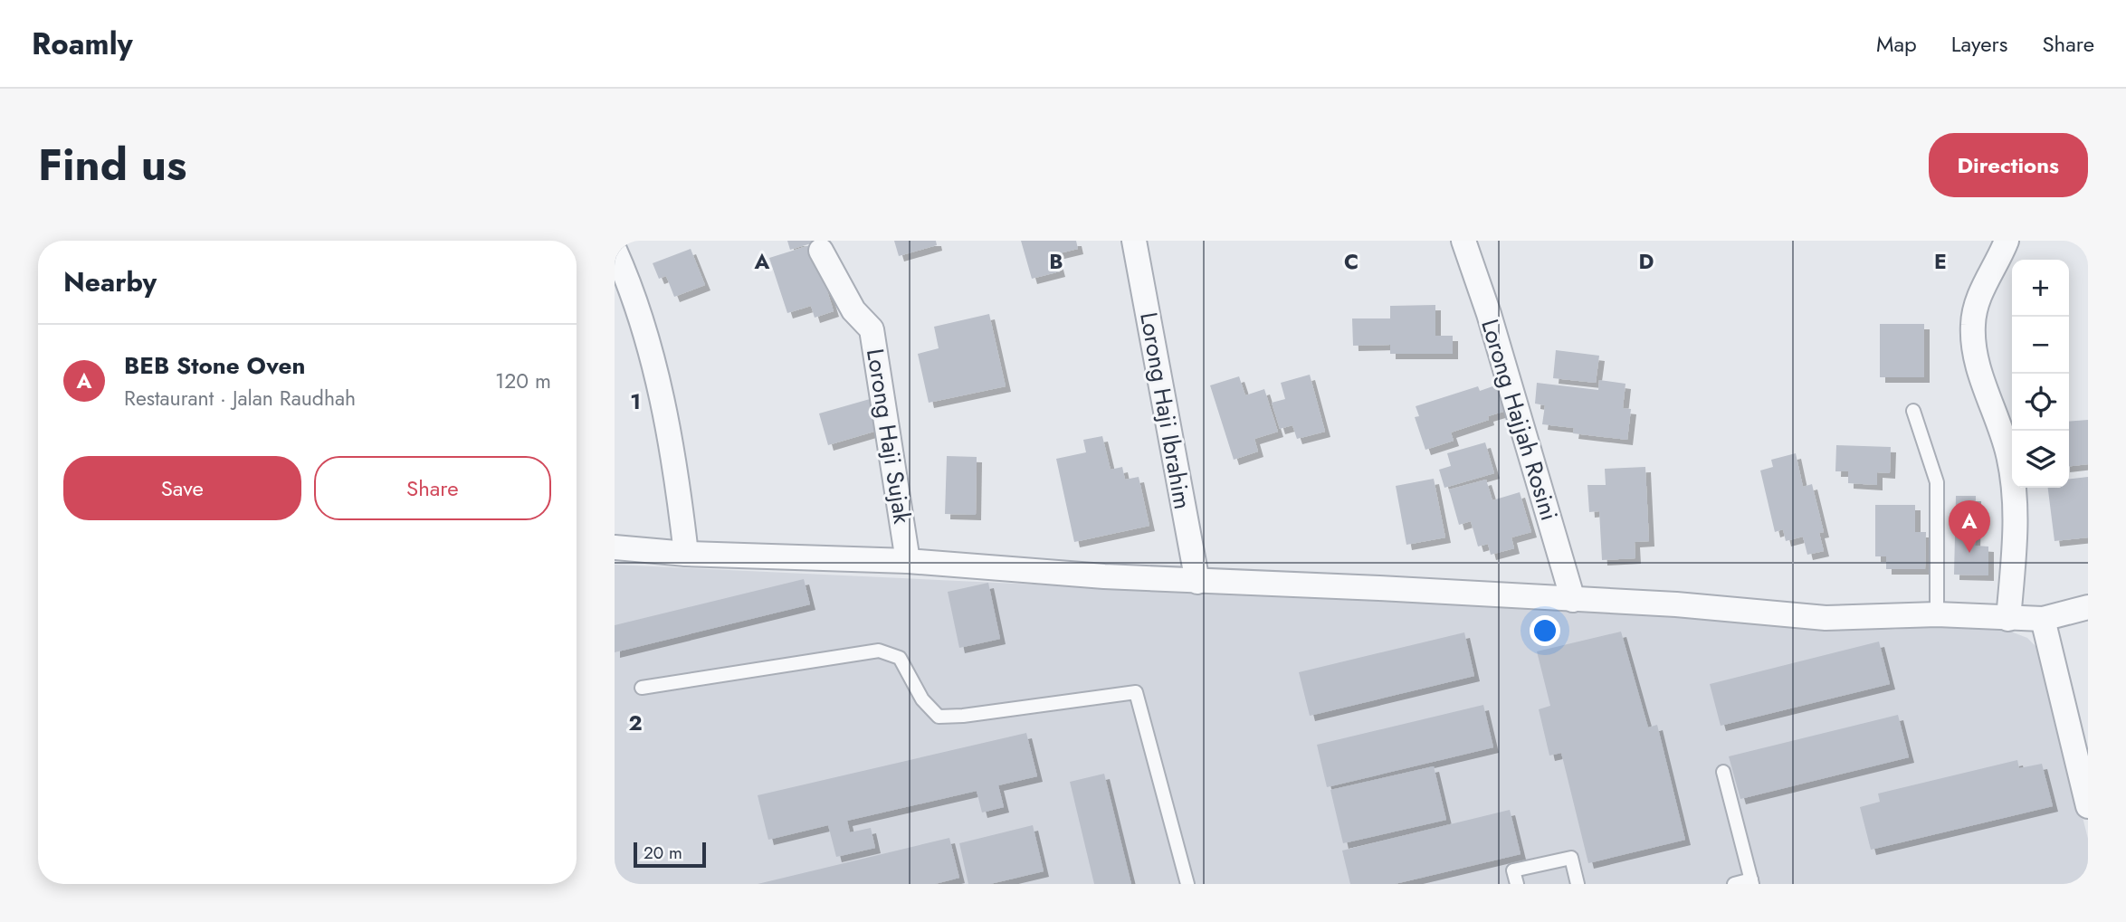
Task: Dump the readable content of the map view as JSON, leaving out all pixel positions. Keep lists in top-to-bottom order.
{
  "streets": {
    "street": ["Lorong Haji Ibrahim", "Lorong Hajjah Rosini", "Lorong Haji Sujak"]
  },
  "scale_bar": "20 m",
  "page": {
    "header": "Roamly",
    "nav": ["Map", "Layers", "Share"],
    "title": "Find us",
    "buttons": [
      "Directions",
      ["Save", "Share"]
    ],
    "heading": "Nearby",
    "map_buttons": ["+", "−"],
    "list": [
      {
        "mark": "A",
        "name": "BEB Stone Oven",
        "note": "Restaurant · Jalan Raudhah",
        "value": "120 m"
      }
    ],
    "pins": "A",
    "scale": "20 m"
  },
  "grid": {
    "columns": [
      "A",
      "B",
      "C",
      "D",
      "E"
    ],
    "rows": ["1", "2"]
  }
}
